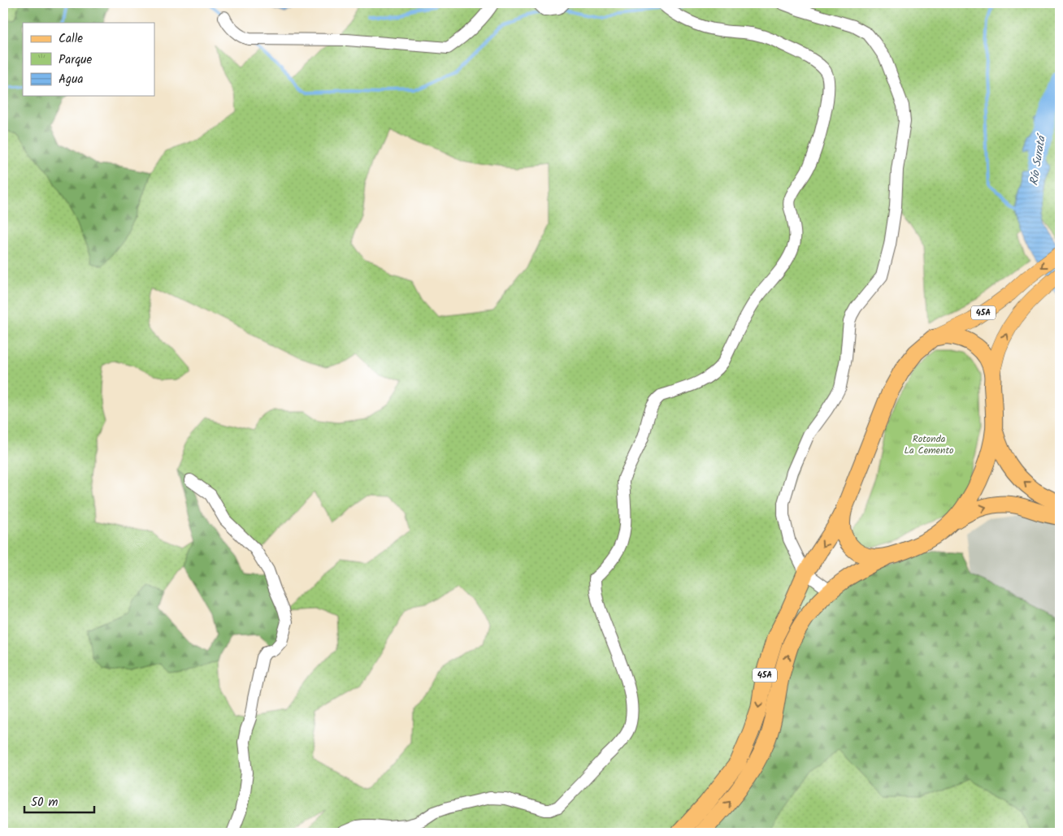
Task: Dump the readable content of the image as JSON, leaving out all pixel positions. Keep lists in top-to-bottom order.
{
  "streets": {
    "highway": ["45A"]
  },
  "water": ["Río Suratá"],
  "parks": ["Rotonda La Cemento"],
  "legend": ["Calle", "Parque", "Agua"],
  "scale_bar": "50 m"
}
